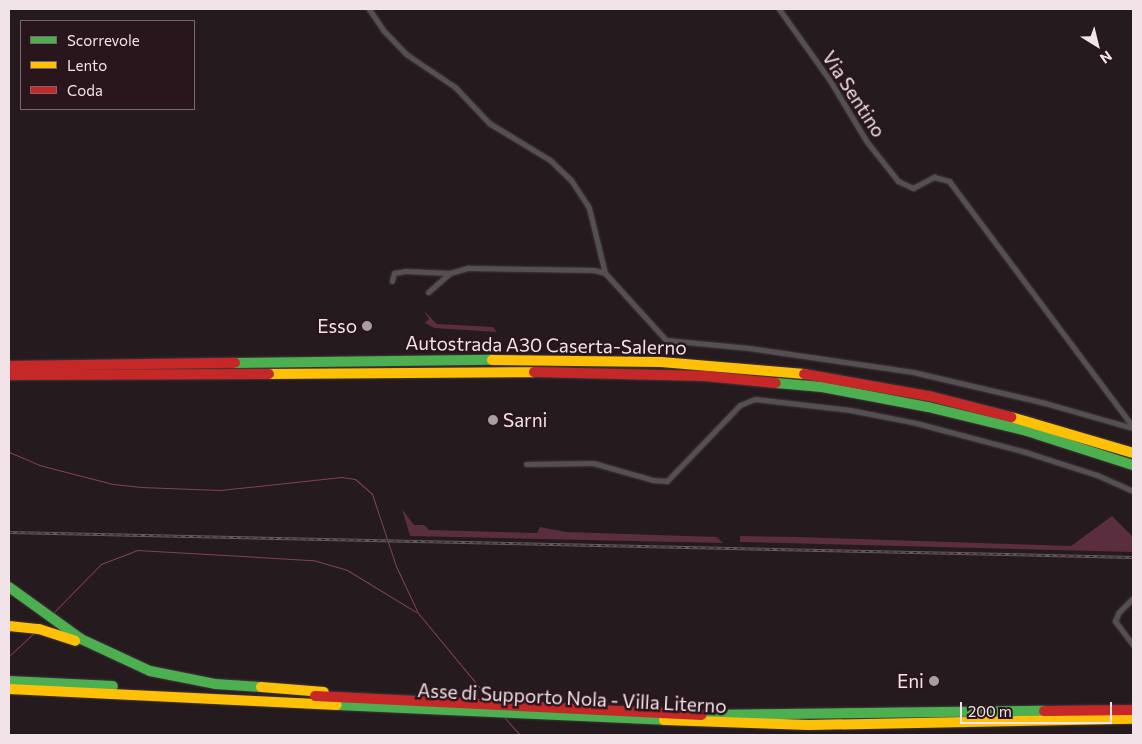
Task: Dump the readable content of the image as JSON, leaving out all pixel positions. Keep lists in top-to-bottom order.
{
  "streets": {
    "highway": ["Autostrada A30 Caserta-Salerno", "Asse di Supporto Nola - Villa Literno"],
    "street": ["Via Sentino"]
  },
  "places": ["Esso", "Sarni", "Eni"],
  "legend": ["Scorrevole", "Lento", "Coda"],
  "scale_bar": "200 m",
  "north": "bottom right"
}
